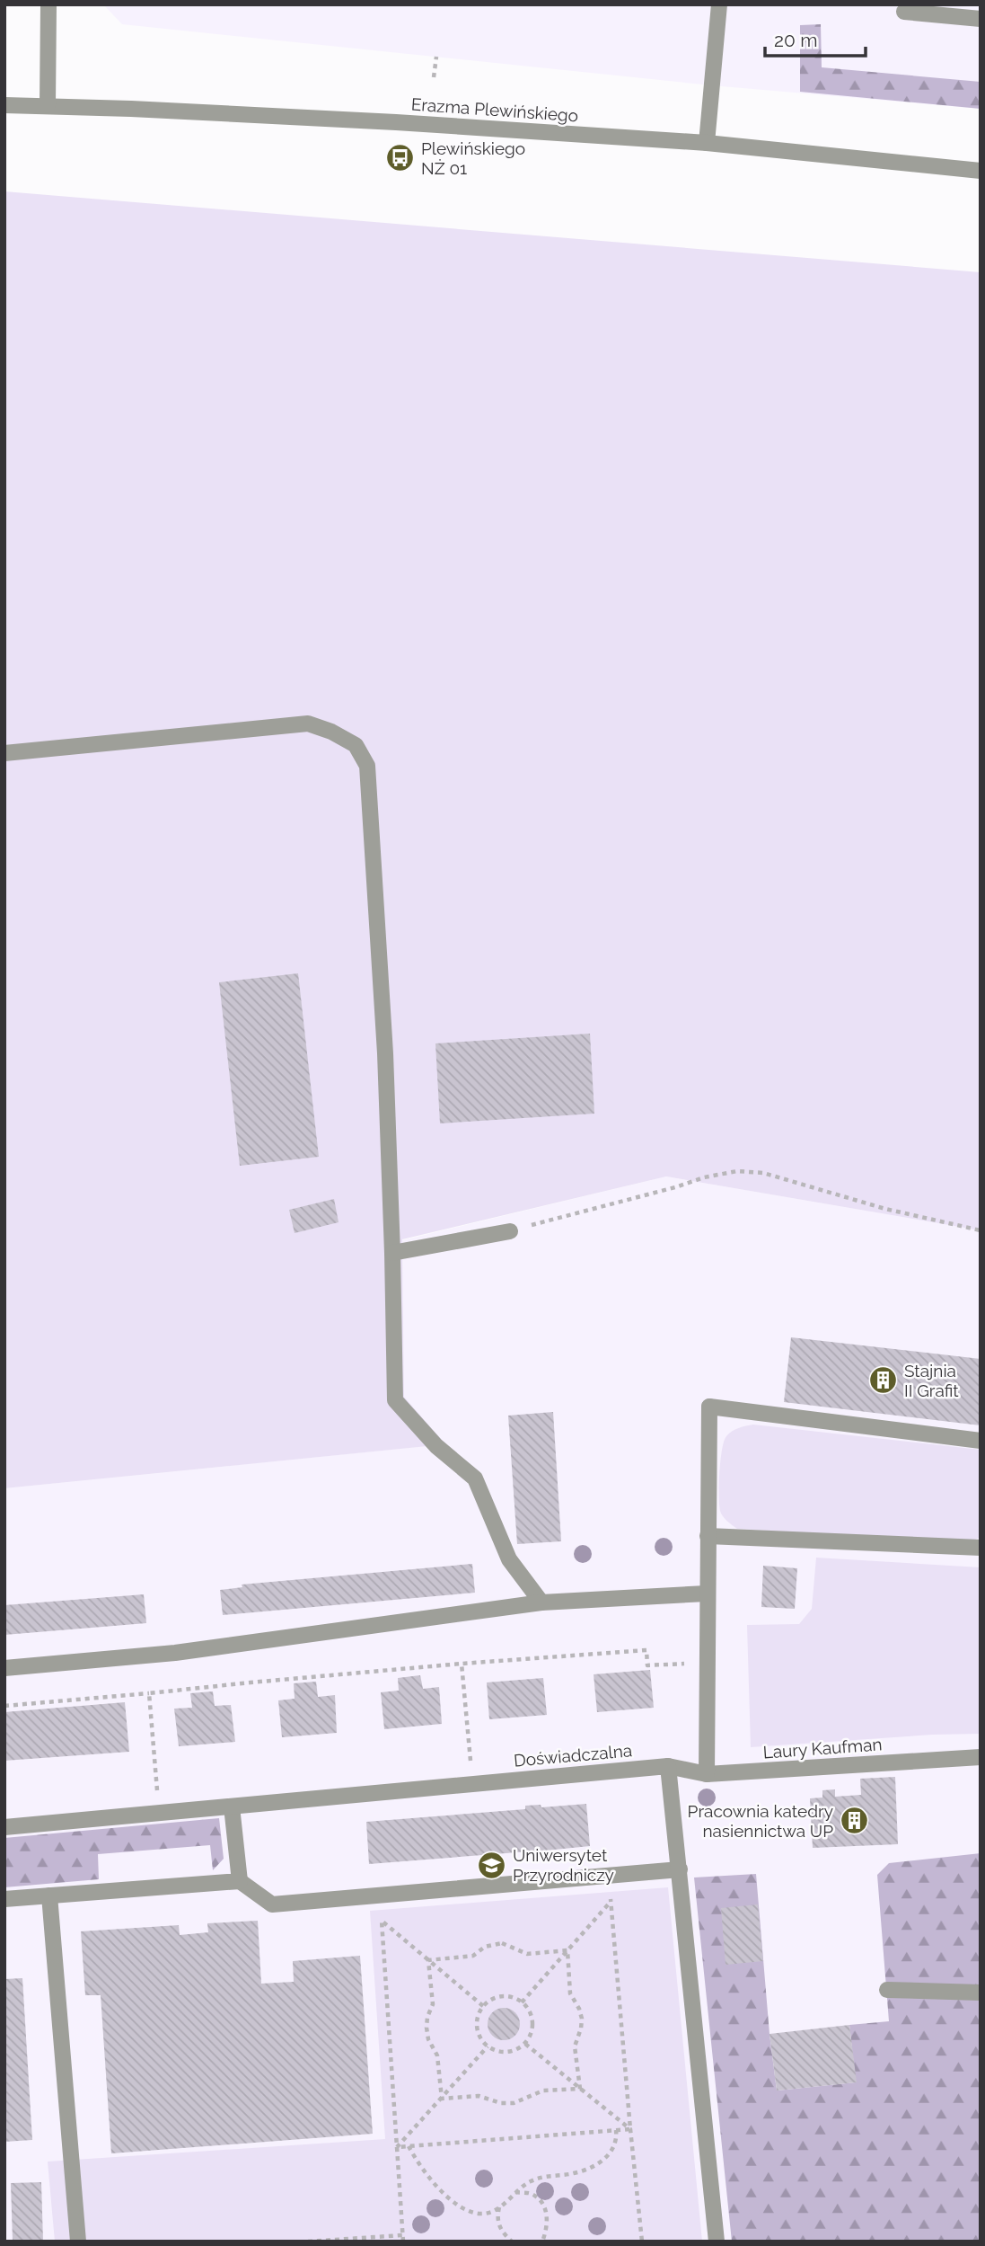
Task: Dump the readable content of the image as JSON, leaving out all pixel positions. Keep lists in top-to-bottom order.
{
  "streets": {
    "street": ["Erazma Plewińskiego", "Laury Kaufman", "Doświadczalna"]
  },
  "crossings": [
    ["Laury Kaufman", "Doświadczalna"]
  ],
  "places": {
    "bus stop": ["Plewińskiego NŻ 01"],
    "building": ["Stajnia II Grafit", "Pracownia katedry nasiennictwa UP"],
    "school or university": ["Uniwersytet Przyrodniczy"]
  },
  "scale_bar": "20 m"
}
